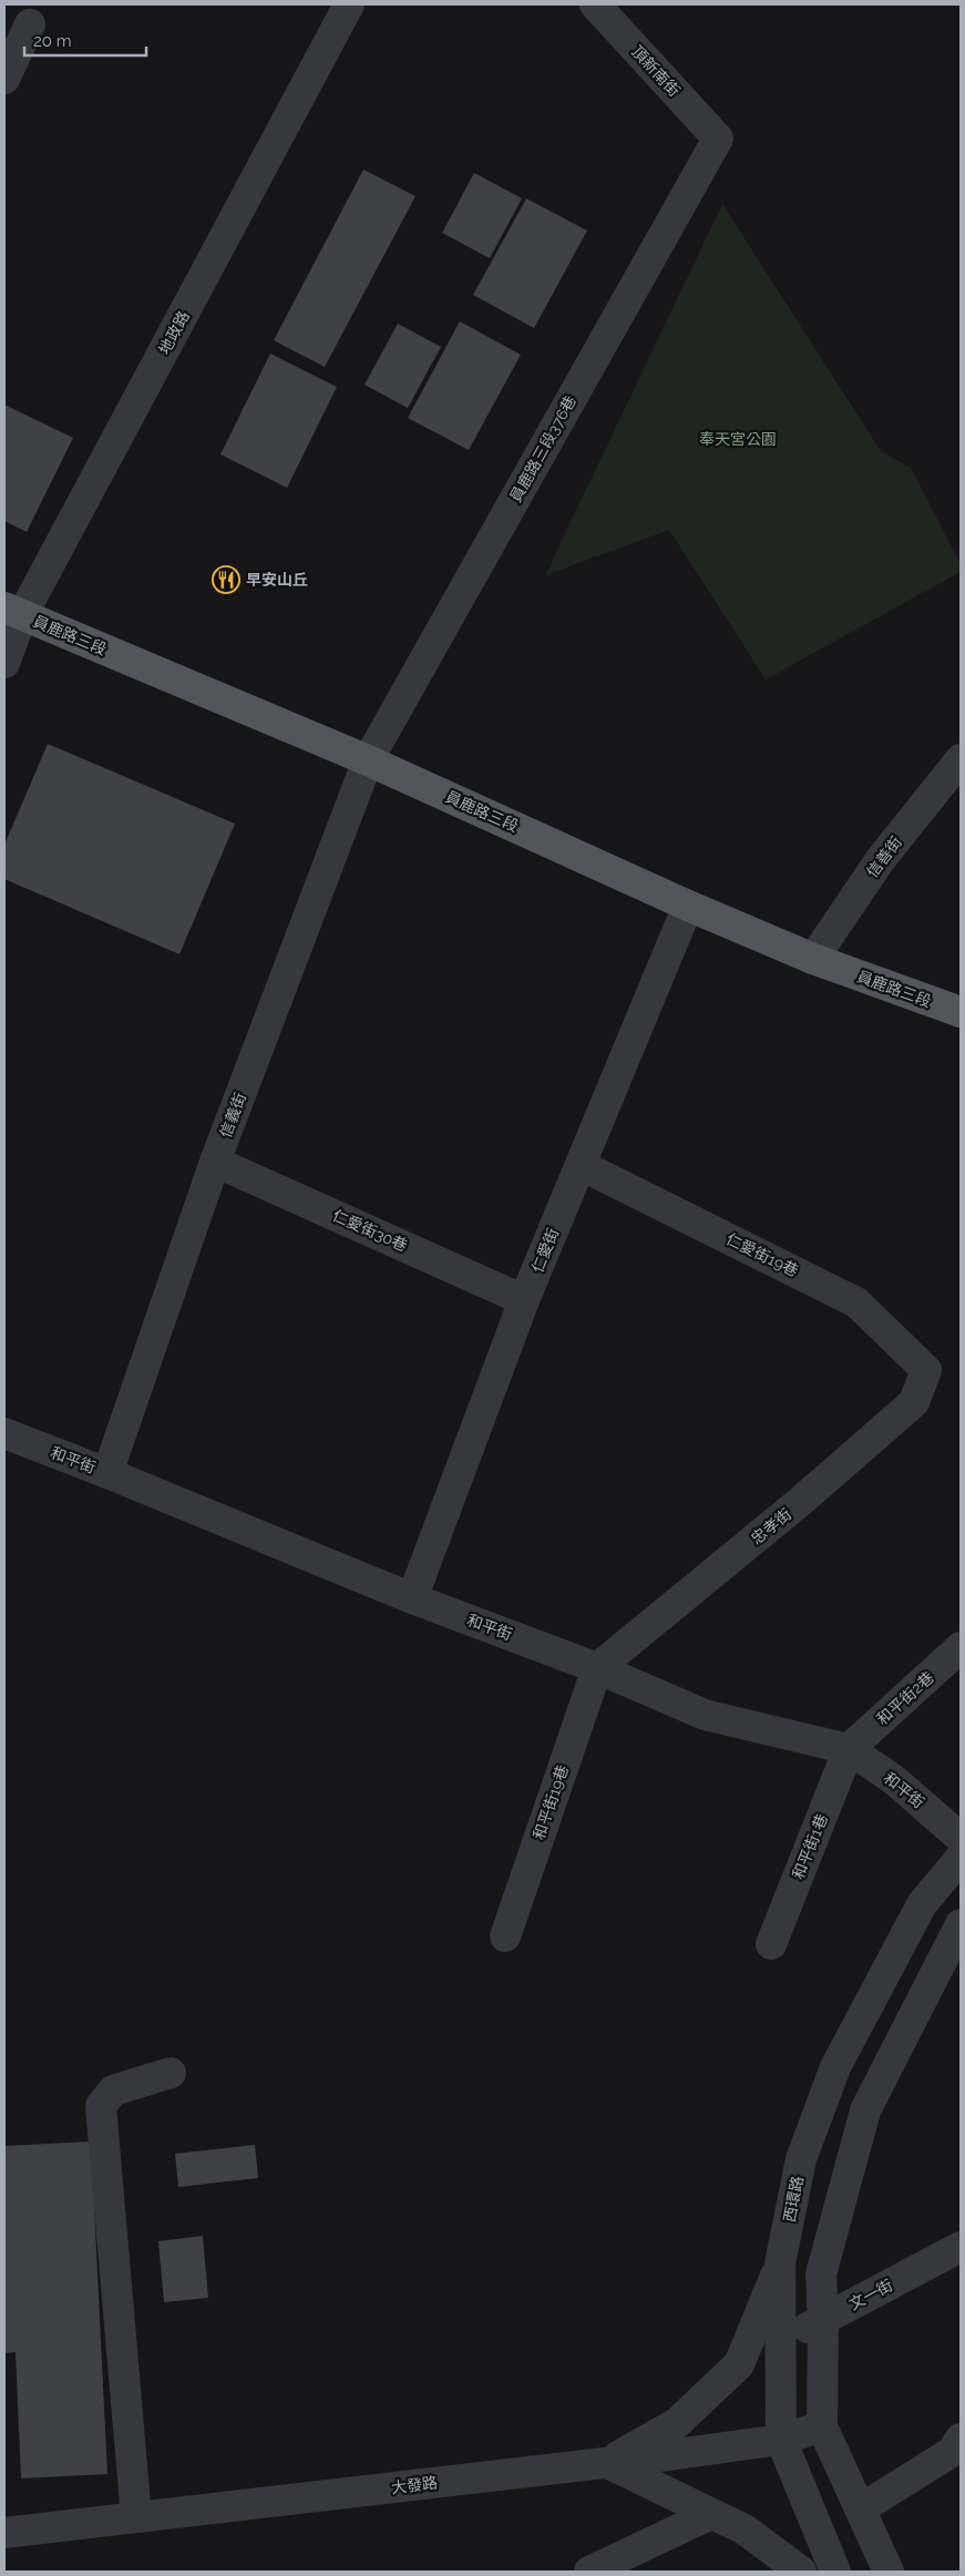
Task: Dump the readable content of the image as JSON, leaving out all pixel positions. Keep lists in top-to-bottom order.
{
  "streets": {
    "main road": ["員鹿路三段"],
    "street": [
      "頂新南街",
      "地政路",
      "員鹿路三段376巷",
      "信善街",
      "信義街",
      "仁愛街30巷",
      "仁愛街",
      "仁愛街19巷",
      "和平街",
      "忠孝街",
      "和平街2巷",
      "和平街19巷",
      "和平街1巷",
      "西環路",
      "文一街",
      "大發路"
    ]
  },
  "crossings": [
    ["頂新南街", "員鹿路三段376巷"],
    ["地政路", "員鹿路三段"],
    ["員鹿路三段376巷", "員鹿路三段"],
    ["員鹿路三段376巷", "信義街"],
    ["員鹿路三段", "信善街"],
    ["員鹿路三段", "信義街"],
    ["員鹿路三段", "仁愛街"],
    ["信義街", "仁愛街30巷"],
    ["信義街", "和平街"],
    ["仁愛街30巷", "仁愛街"],
    ["仁愛街", "仁愛街19巷"],
    ["仁愛街", "和平街"],
    ["仁愛街19巷", "忠孝街"],
    ["和平街", "忠孝街"],
    ["和平街", "和平街2巷"],
    ["和平街", "和平街19巷"],
    ["和平街", "和平街1巷"],
    ["忠孝街", "和平街19巷"],
    ["和平街2巷", "和平街1巷"],
    ["西環路", "文一街"],
    ["西環路", "大發路"]
  ],
  "parks": ["奉天宮公園"],
  "places": {
    "restaurant": ["早安山丘"]
  },
  "scale_bar": "20 m"
}
